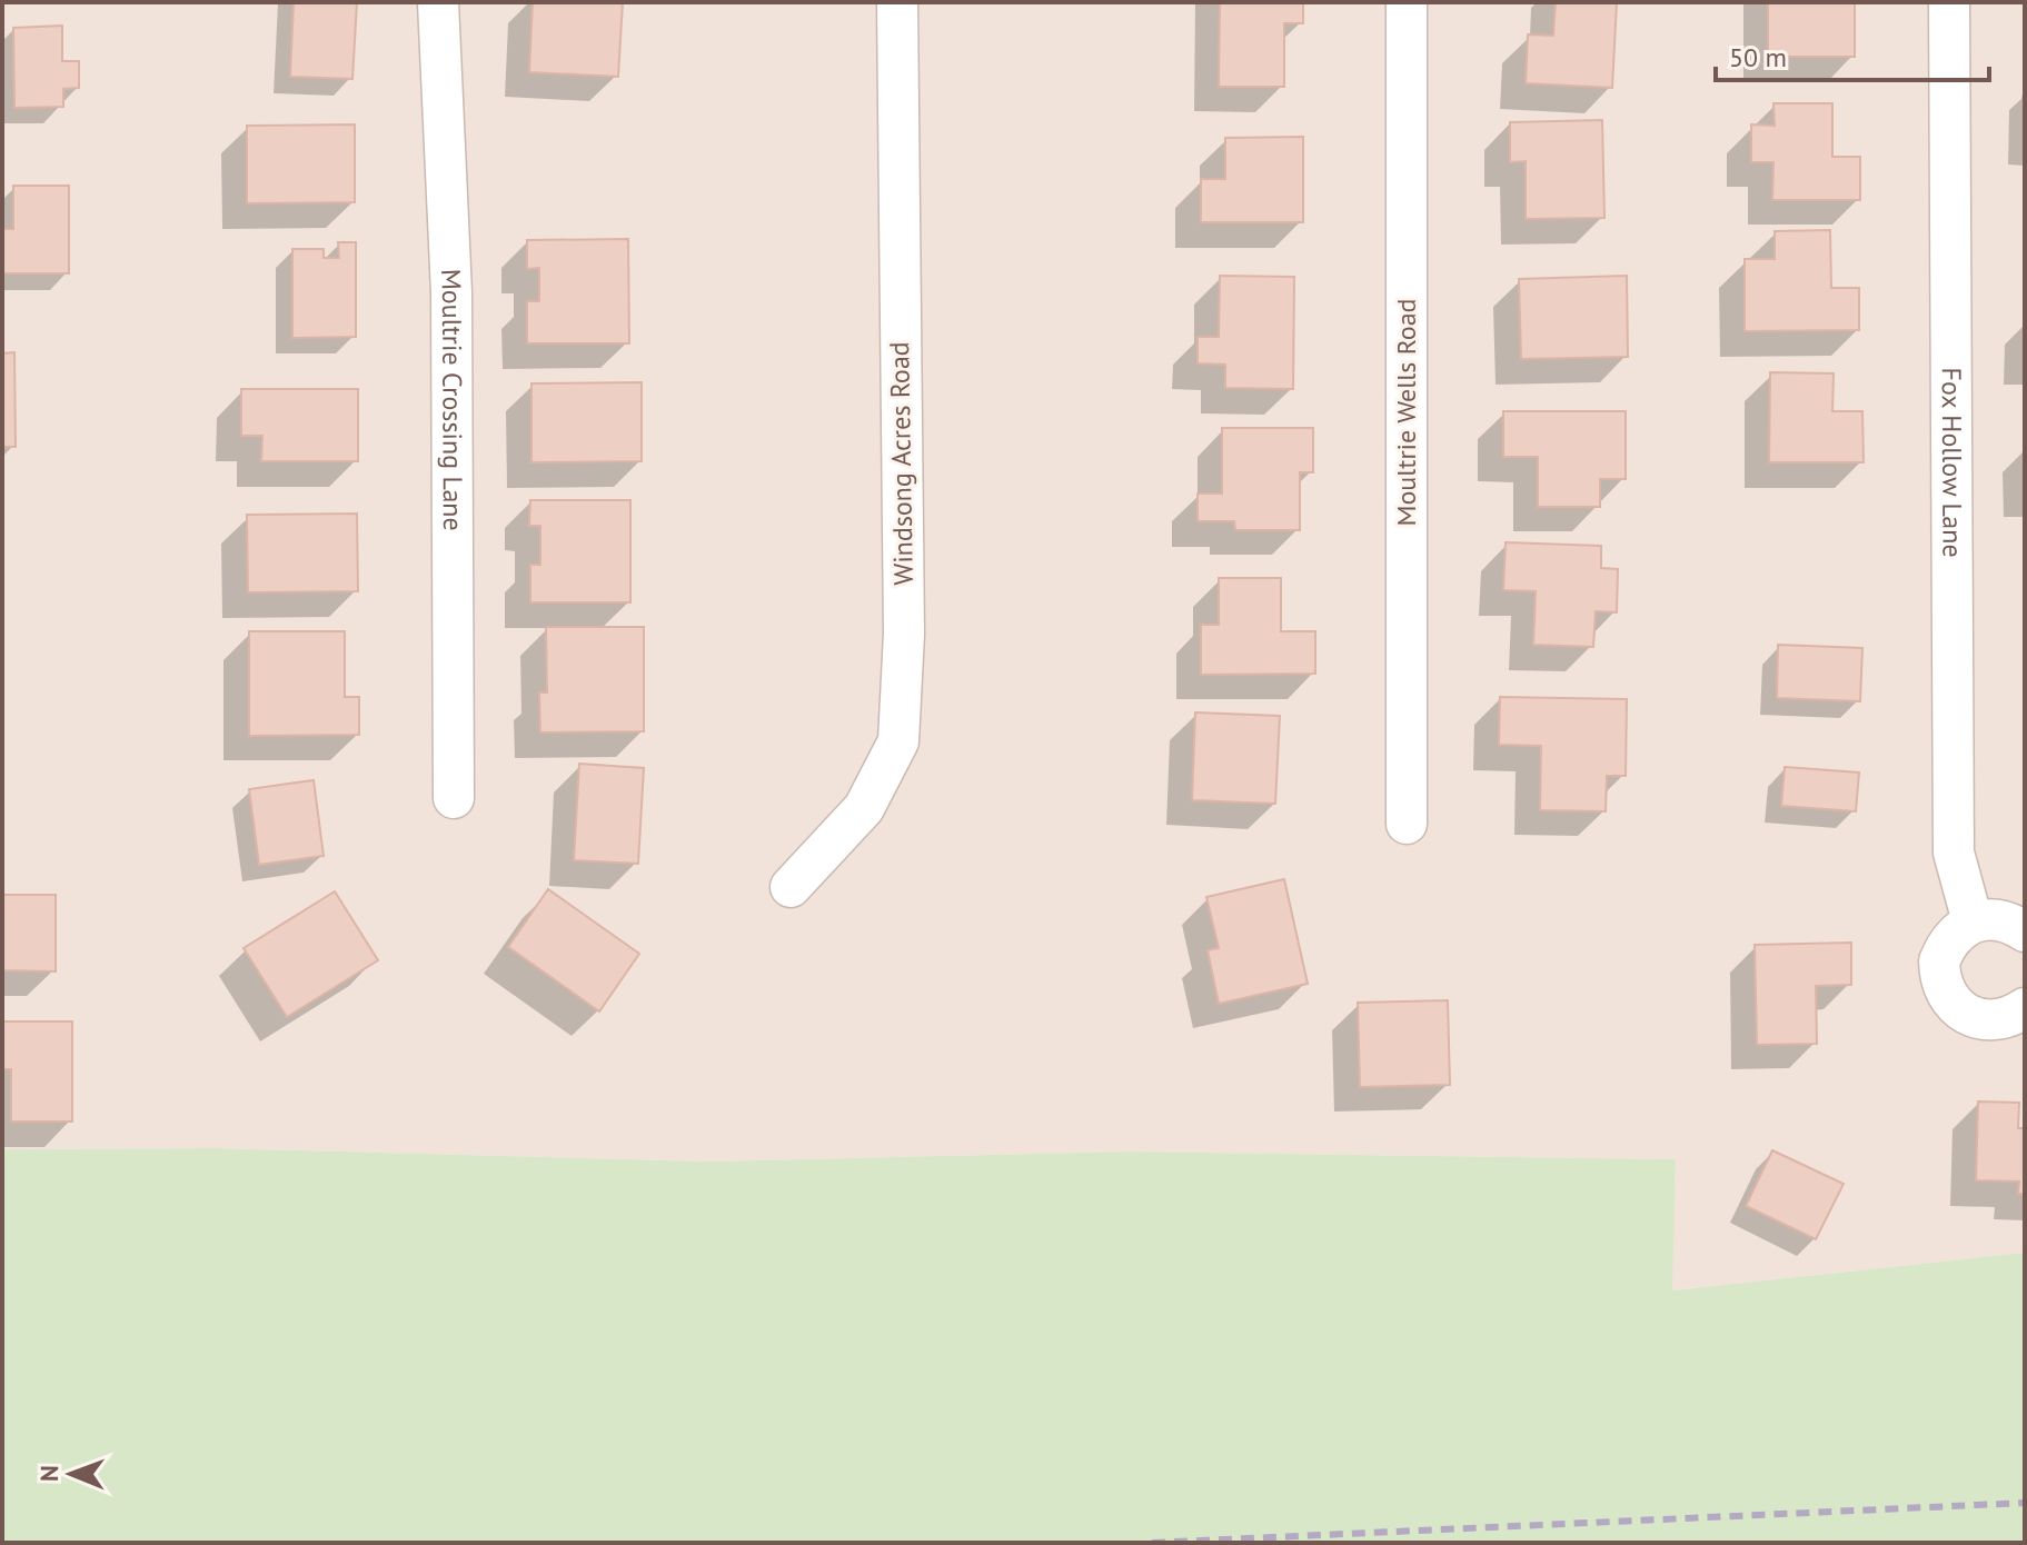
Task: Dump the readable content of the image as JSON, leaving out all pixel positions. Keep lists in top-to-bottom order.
{
  "streets": {
    "street": [
      "Moultrie Crossing Lane",
      "Moultrie Wells Road",
      "Fox Hollow Lane",
      "Windsong Acres Road"
    ]
  },
  "scale_bar": "50 m",
  "north": "left"
}
